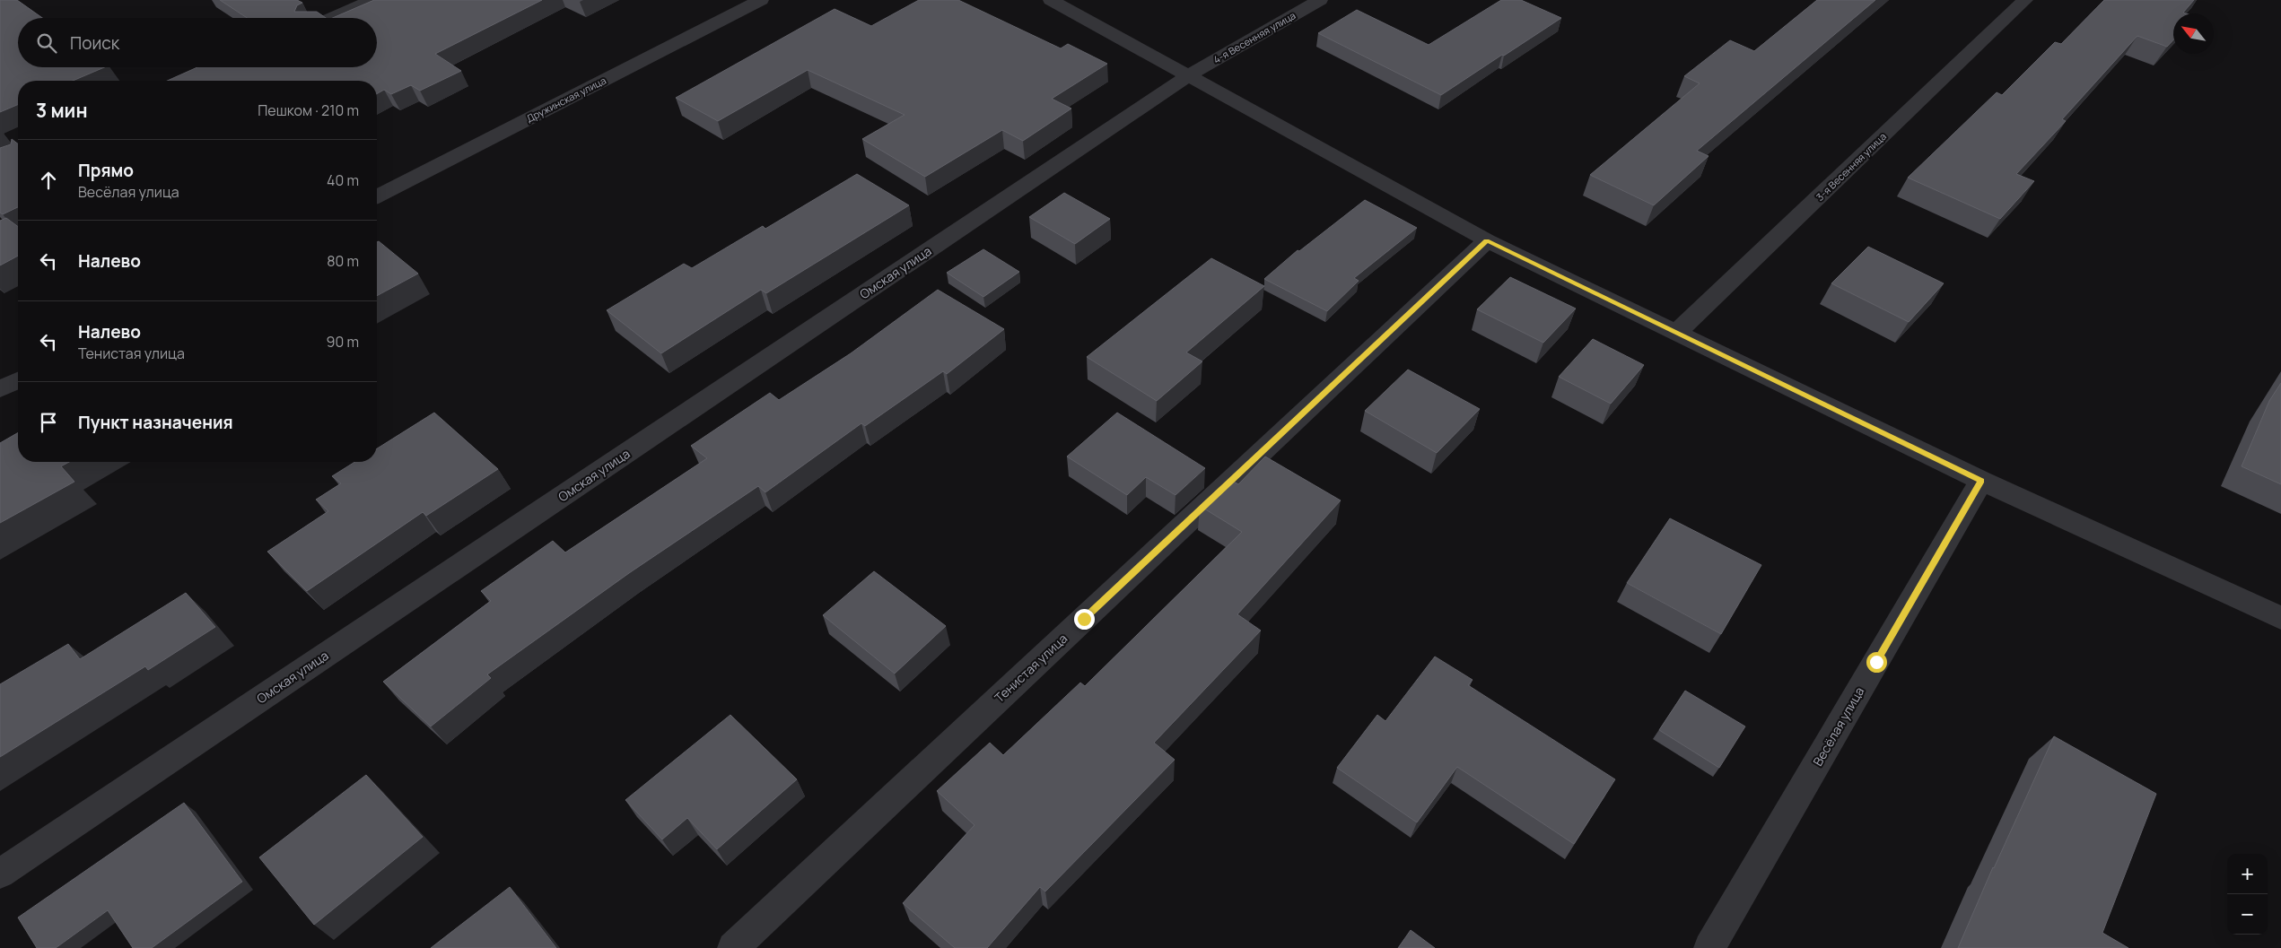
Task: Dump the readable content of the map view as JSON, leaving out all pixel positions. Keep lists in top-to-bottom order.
{
  "streets": {
    "street": [
      "4-я Весенняя улица",
      "Дружинская улица",
      "3-я Весенняя улица",
      "Омская улица",
      "Тенистая улица",
      "Весёлая улица"
    ]
  },
  "crossings": [
    ["4-я Весенняя улица", "Омская улица"]
  ],
  "north": "top left",
  "page": {
    "search": "Поиск",
    "heading": ["3 мин", "Пешком · 210 m"],
    "list": [
      ["Прямо", "Весёлая улица", "40 m"],
      ["Налево", "80 m"],
      ["Налево", "Тенистая улица", "90 m"],
      "Пункт назначения"
    ],
    "map_buttons": ["+", "−"]
  }
}
